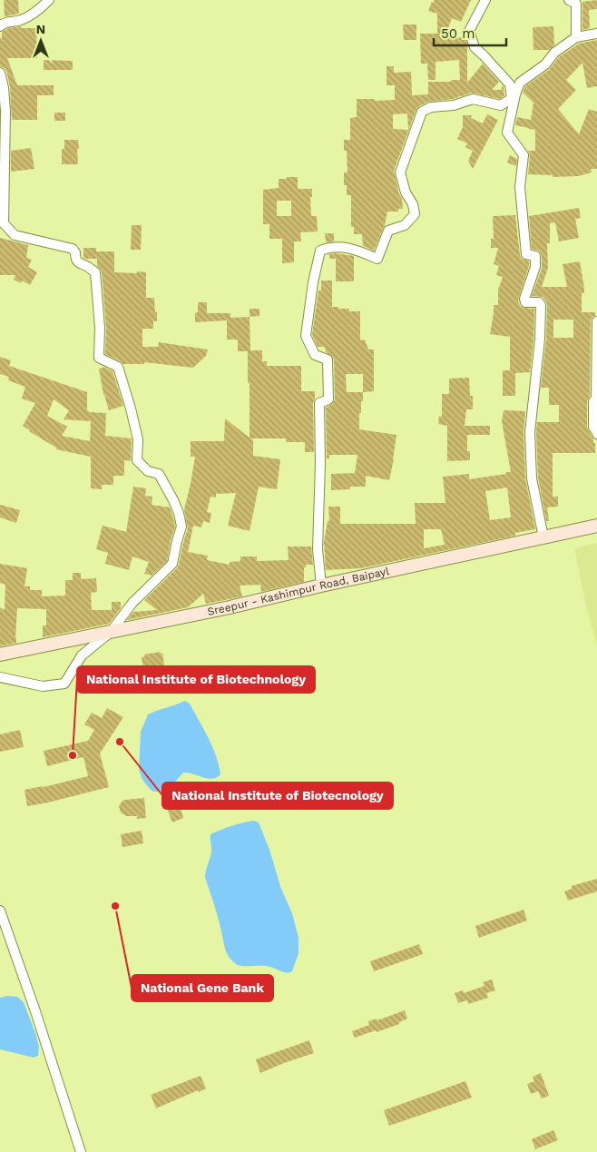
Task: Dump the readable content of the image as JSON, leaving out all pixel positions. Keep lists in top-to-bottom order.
{
  "streets": {
    "street": ["Sreepur - Kashimpur Road, Baipayl"]
  },
  "places": ["National Institute of Biotecnology", "National Institute of Biotechnology", "National Gene Bank"],
  "scale_bar": "50 m",
  "north": "top"
}
